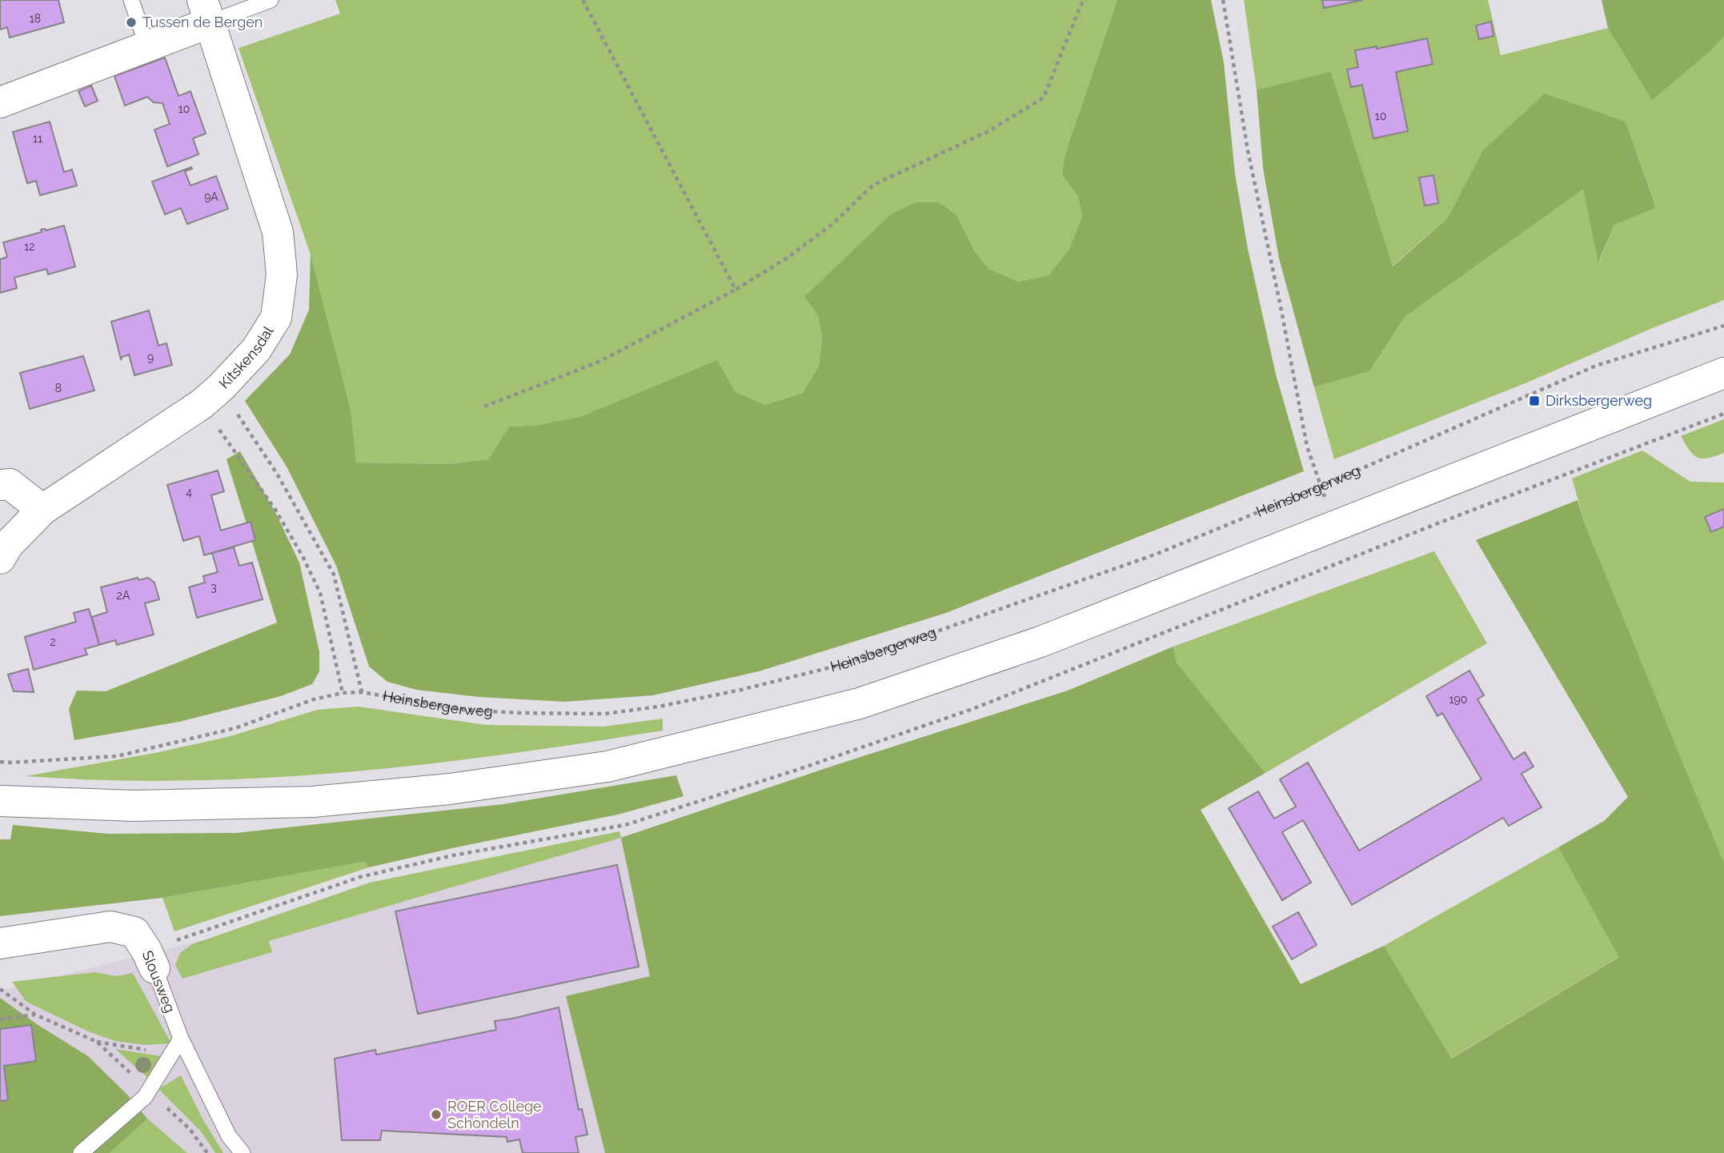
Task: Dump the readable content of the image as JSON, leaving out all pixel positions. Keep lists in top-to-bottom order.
{
  "streets": {
    "main road": ["Kitskensdal", "Slousweg"],
    "path": ["Heinsbergerweg"]
  },
  "places": {
    "other": ["Tussen de Bergen", "ROER College Schöndeln"],
    "transit": ["Dirksbergerweg"]
  },
  "house_numbers": [
    "18",
    "10",
    "10",
    "11",
    "9A",
    "12",
    "9",
    "8",
    "4",
    "3",
    "2A",
    "2",
    "190"
  ]
}
